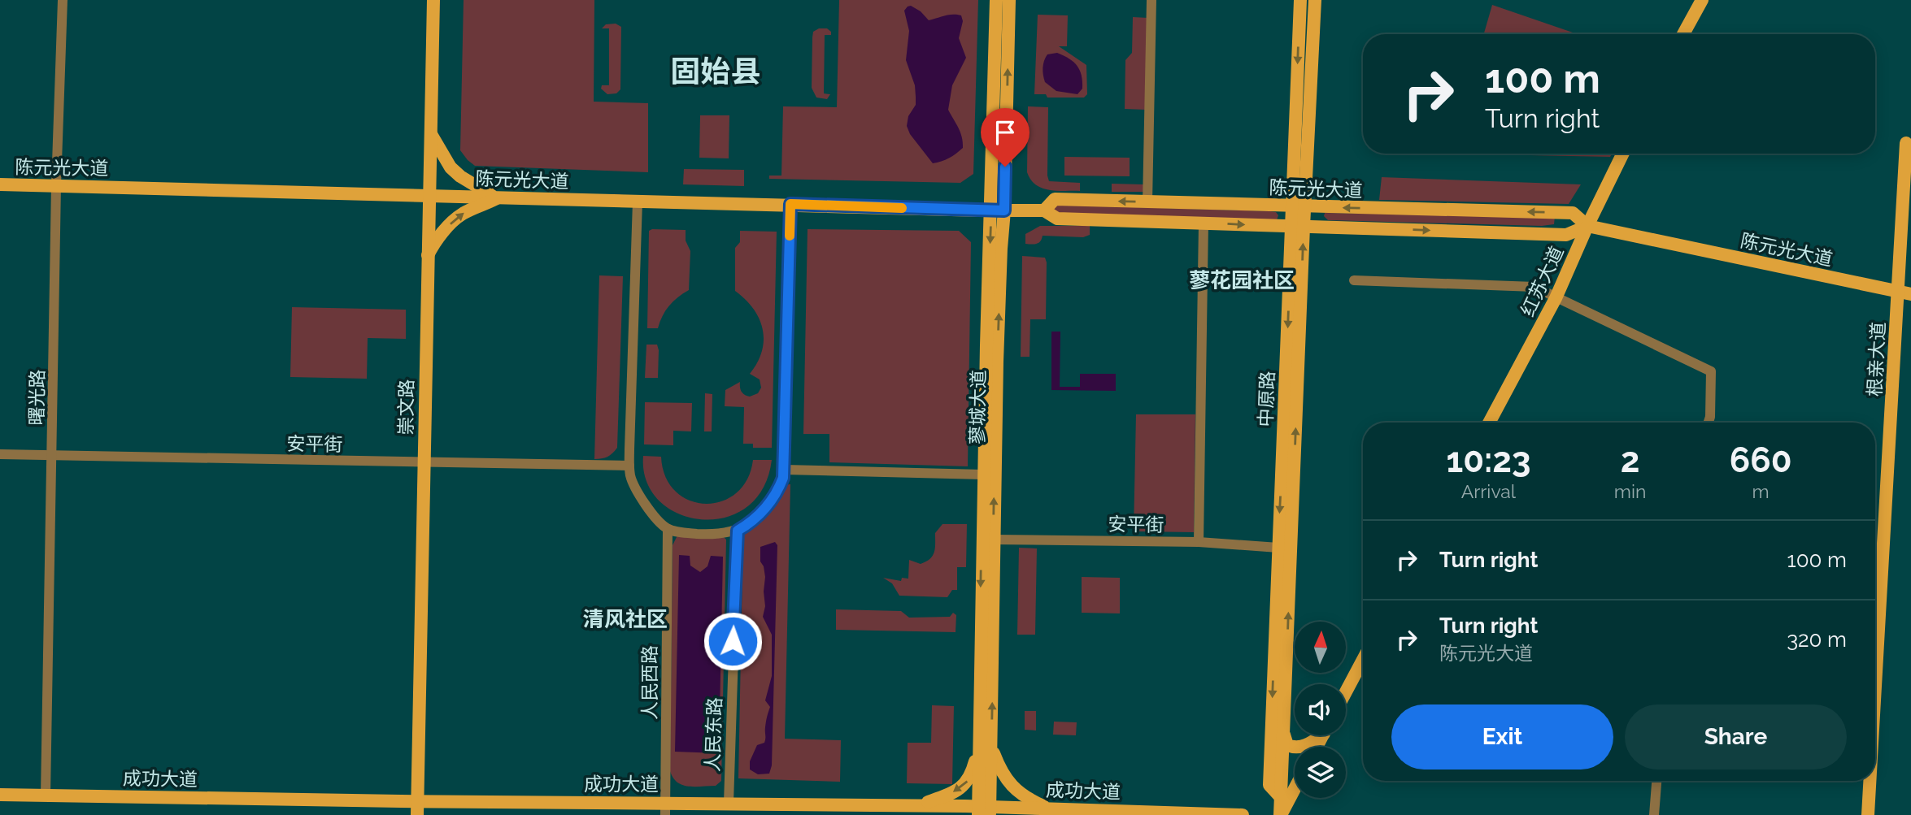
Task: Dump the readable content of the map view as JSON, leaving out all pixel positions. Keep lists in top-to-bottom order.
{
  "streets": {
    "main road": [
      "陈元光大道",
      "红苏大道",
      "根亲大道",
      "中原路",
      "崇文路",
      "蓼城大道",
      "成功大道"
    ],
    "street": [
      "曙光路",
      "安平街",
      "人民西路",
      "人民东路"
    ]
  },
  "crossings": [
    ["陈元光大道", "红苏大道"],
    ["陈元光大道", "根亲大道"],
    ["陈元光大道", "曙光路"],
    ["陈元光大道", "中原路"],
    ["陈元光大道", "崇文路"],
    ["陈元光大道", "蓼城大道"],
    ["曙光路", "安平街"],
    ["曙光路", "成功大道"],
    ["中原路", "安平街"],
    ["崇文路", "安平街"],
    ["崇文路", "成功大道"],
    ["蓼城大道", "安平街"],
    ["蓼城大道", "成功大道"],
    ["人民西路", "成功大道"],
    ["人民东路", "成功大道"]
  ],
  "districts": ["固始县", "蓼花园社区", "清风社区"],
  "north": "top",
  "page": {
    "turn": ["100 m", "Turn right"],
    "eta": [
      "10:23",
      "Arrival",
      "2",
      "min",
      "660",
      "m"
    ],
    "list": [
      {
        "name": "Turn right",
        "value": "100 m"
      },
      {
        "name": "Turn right",
        "note": "陈元光大道",
        "value": "320 m"
      }
    ],
    "buttons": ["Exit", "Share"]
  }
}
